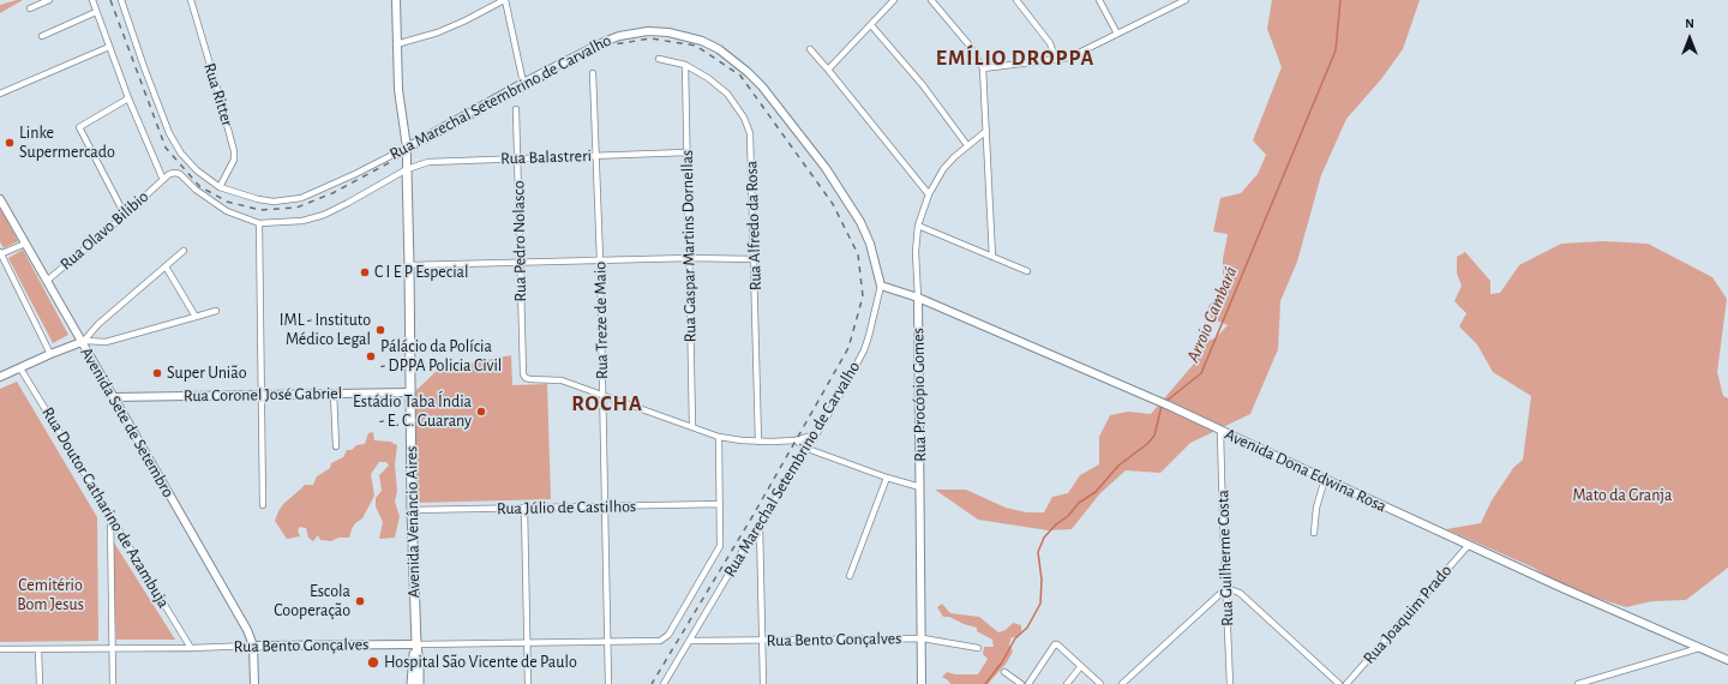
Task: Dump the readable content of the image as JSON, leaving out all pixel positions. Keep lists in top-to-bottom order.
{
  "streets": {
    "main road": ["Avenida Venâncio Aires"],
    "street": [
      "Rua Ritter",
      "Rua Marechal Setembrino de Carvalho",
      "Rua Balastreri",
      "Rua Alfredo da Rosa",
      "Rua Olavo Bilibio",
      "Rua Pedro Nolasco",
      "Rua Gaspar Martins Dornellas",
      "Rua Treze de Maio",
      "Rua Coronel José Gabriel",
      "Rua Procópio Gomes",
      "Avenida Sete de Setembro",
      "Avenida Dona Edwina Rosa",
      "Rua Doutor Catharino de Azambuja",
      "Rua Júlio de Castilhos",
      "Rua Guilherme Costa",
      "Rua Joaquim Prado",
      "Rua Bento Gonçalves"
    ]
  },
  "crossings": [
    ["Rua Ritter", "Rua Marechal Setembrino de Carvalho"],
    ["Rua Marechal Setembrino de Carvalho", "Rua Balastreri"],
    ["Rua Marechal Setembrino de Carvalho", "Rua Olavo Bilibio"],
    ["Rua Marechal Setembrino de Carvalho", "Avenida Dona Edwina Rosa"],
    ["Rua Marechal Setembrino de Carvalho", "Avenida Venâncio Aires"],
    ["Rua Marechal Setembrino de Carvalho", "Rua Bento Gonçalves"],
    ["Rua Balastreri", "Rua Pedro Nolasco"],
    ["Rua Balastreri", "Rua Gaspar Martins Dornellas"],
    ["Rua Balastreri", "Rua Treze de Maio"],
    ["Rua Balastreri", "Avenida Venâncio Aires"],
    ["Rua Alfredo da Rosa", "Rua Gaspar Martins Dornellas"],
    ["Rua Olavo Bilibio", "Avenida Sete de Setembro"],
    ["Rua Pedro Nolasco", "Rua Treze de Maio"],
    ["Rua Treze de Maio", "Rua Júlio de Castilhos"],
    ["Rua Treze de Maio", "Rua Bento Gonçalves"],
    ["Rua Coronel José Gabriel", "Avenida Sete de Setembro"],
    ["Rua Coronel José Gabriel", "Avenida Venâncio Aires"],
    ["Rua Procópio Gomes", "Avenida Dona Edwina Rosa"],
    ["Rua Procópio Gomes", "Rua Bento Gonçalves"],
    ["Avenida Sete de Setembro", "Rua Bento Gonçalves"],
    ["Avenida Dona Edwina Rosa", "Rua Guilherme Costa"],
    ["Avenida Dona Edwina Rosa", "Rua Joaquim Prado"],
    ["Rua Doutor Catharino de Azambuja", "Rua Bento Gonçalves"],
    ["Rua Júlio de Castilhos", "Avenida Venâncio Aires"],
    ["Rua Júlio de Castilhos", "Rua Bento Gonçalves"],
    ["Avenida Venâncio Aires", "Rua Bento Gonçalves"]
  ],
  "districts": ["EMÍLIO DROPPA", "ROCHA"],
  "water": ["Arroio Cambará"],
  "parks": ["Mato da Granja", "Cemitério Bom Jesus"],
  "places": [
    "Linke Supermercado",
    "C I E P Especial",
    "IML - Instituto Médico Legal",
    "Pálácio da Polícia - DPPA Policia Civil",
    "Super União",
    "Estádio Taba Índia - E. C. Guarany",
    "Escola Cooperação",
    "Hospital São Vicente de Paulo"
  ],
  "north": "top"
}
